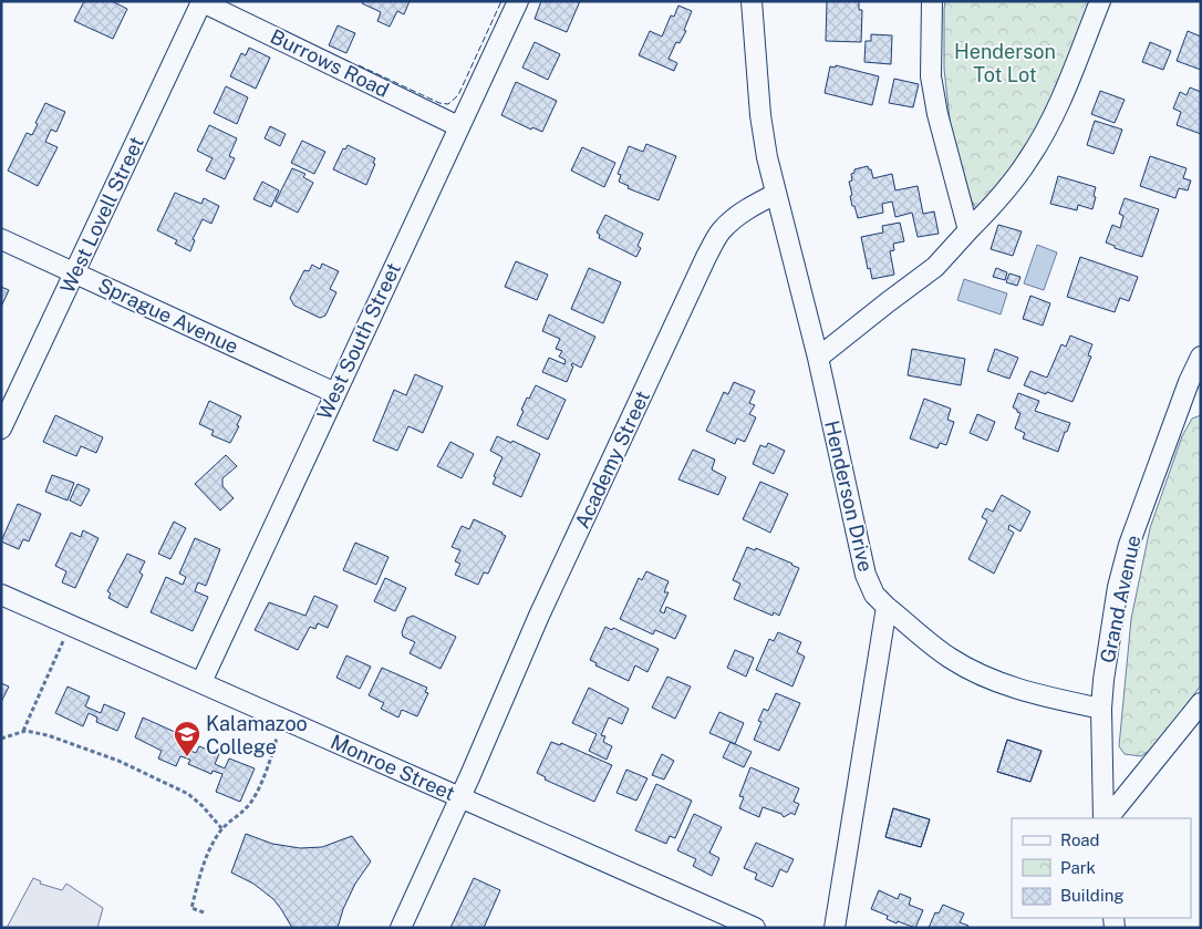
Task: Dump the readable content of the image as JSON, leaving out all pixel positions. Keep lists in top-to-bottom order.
{
  "streets": {
    "street": [
      "Burrows Road",
      "West Lovell Street",
      "Sprague Avenue",
      "West South Street",
      "Academy Street",
      "Henderson Drive",
      "Grand Avenue",
      "Monroe Street"
    ]
  },
  "crossings": [
    ["Burrows Road", "West Lovell Street"],
    ["Burrows Road", "West South Street"],
    ["West Lovell Street", "Sprague Avenue"],
    ["Sprague Avenue", "West South Street"],
    ["West South Street", "Monroe Street"],
    ["Academy Street", "Henderson Drive"],
    ["Academy Street", "Monroe Street"],
    ["Henderson Drive", "Grand Avenue"]
  ],
  "parks": ["Henderson Tot Lot"],
  "places": {
    "school or university": ["Kalamazoo College"]
  },
  "legend": ["Road", "Park", "Building"]
}
